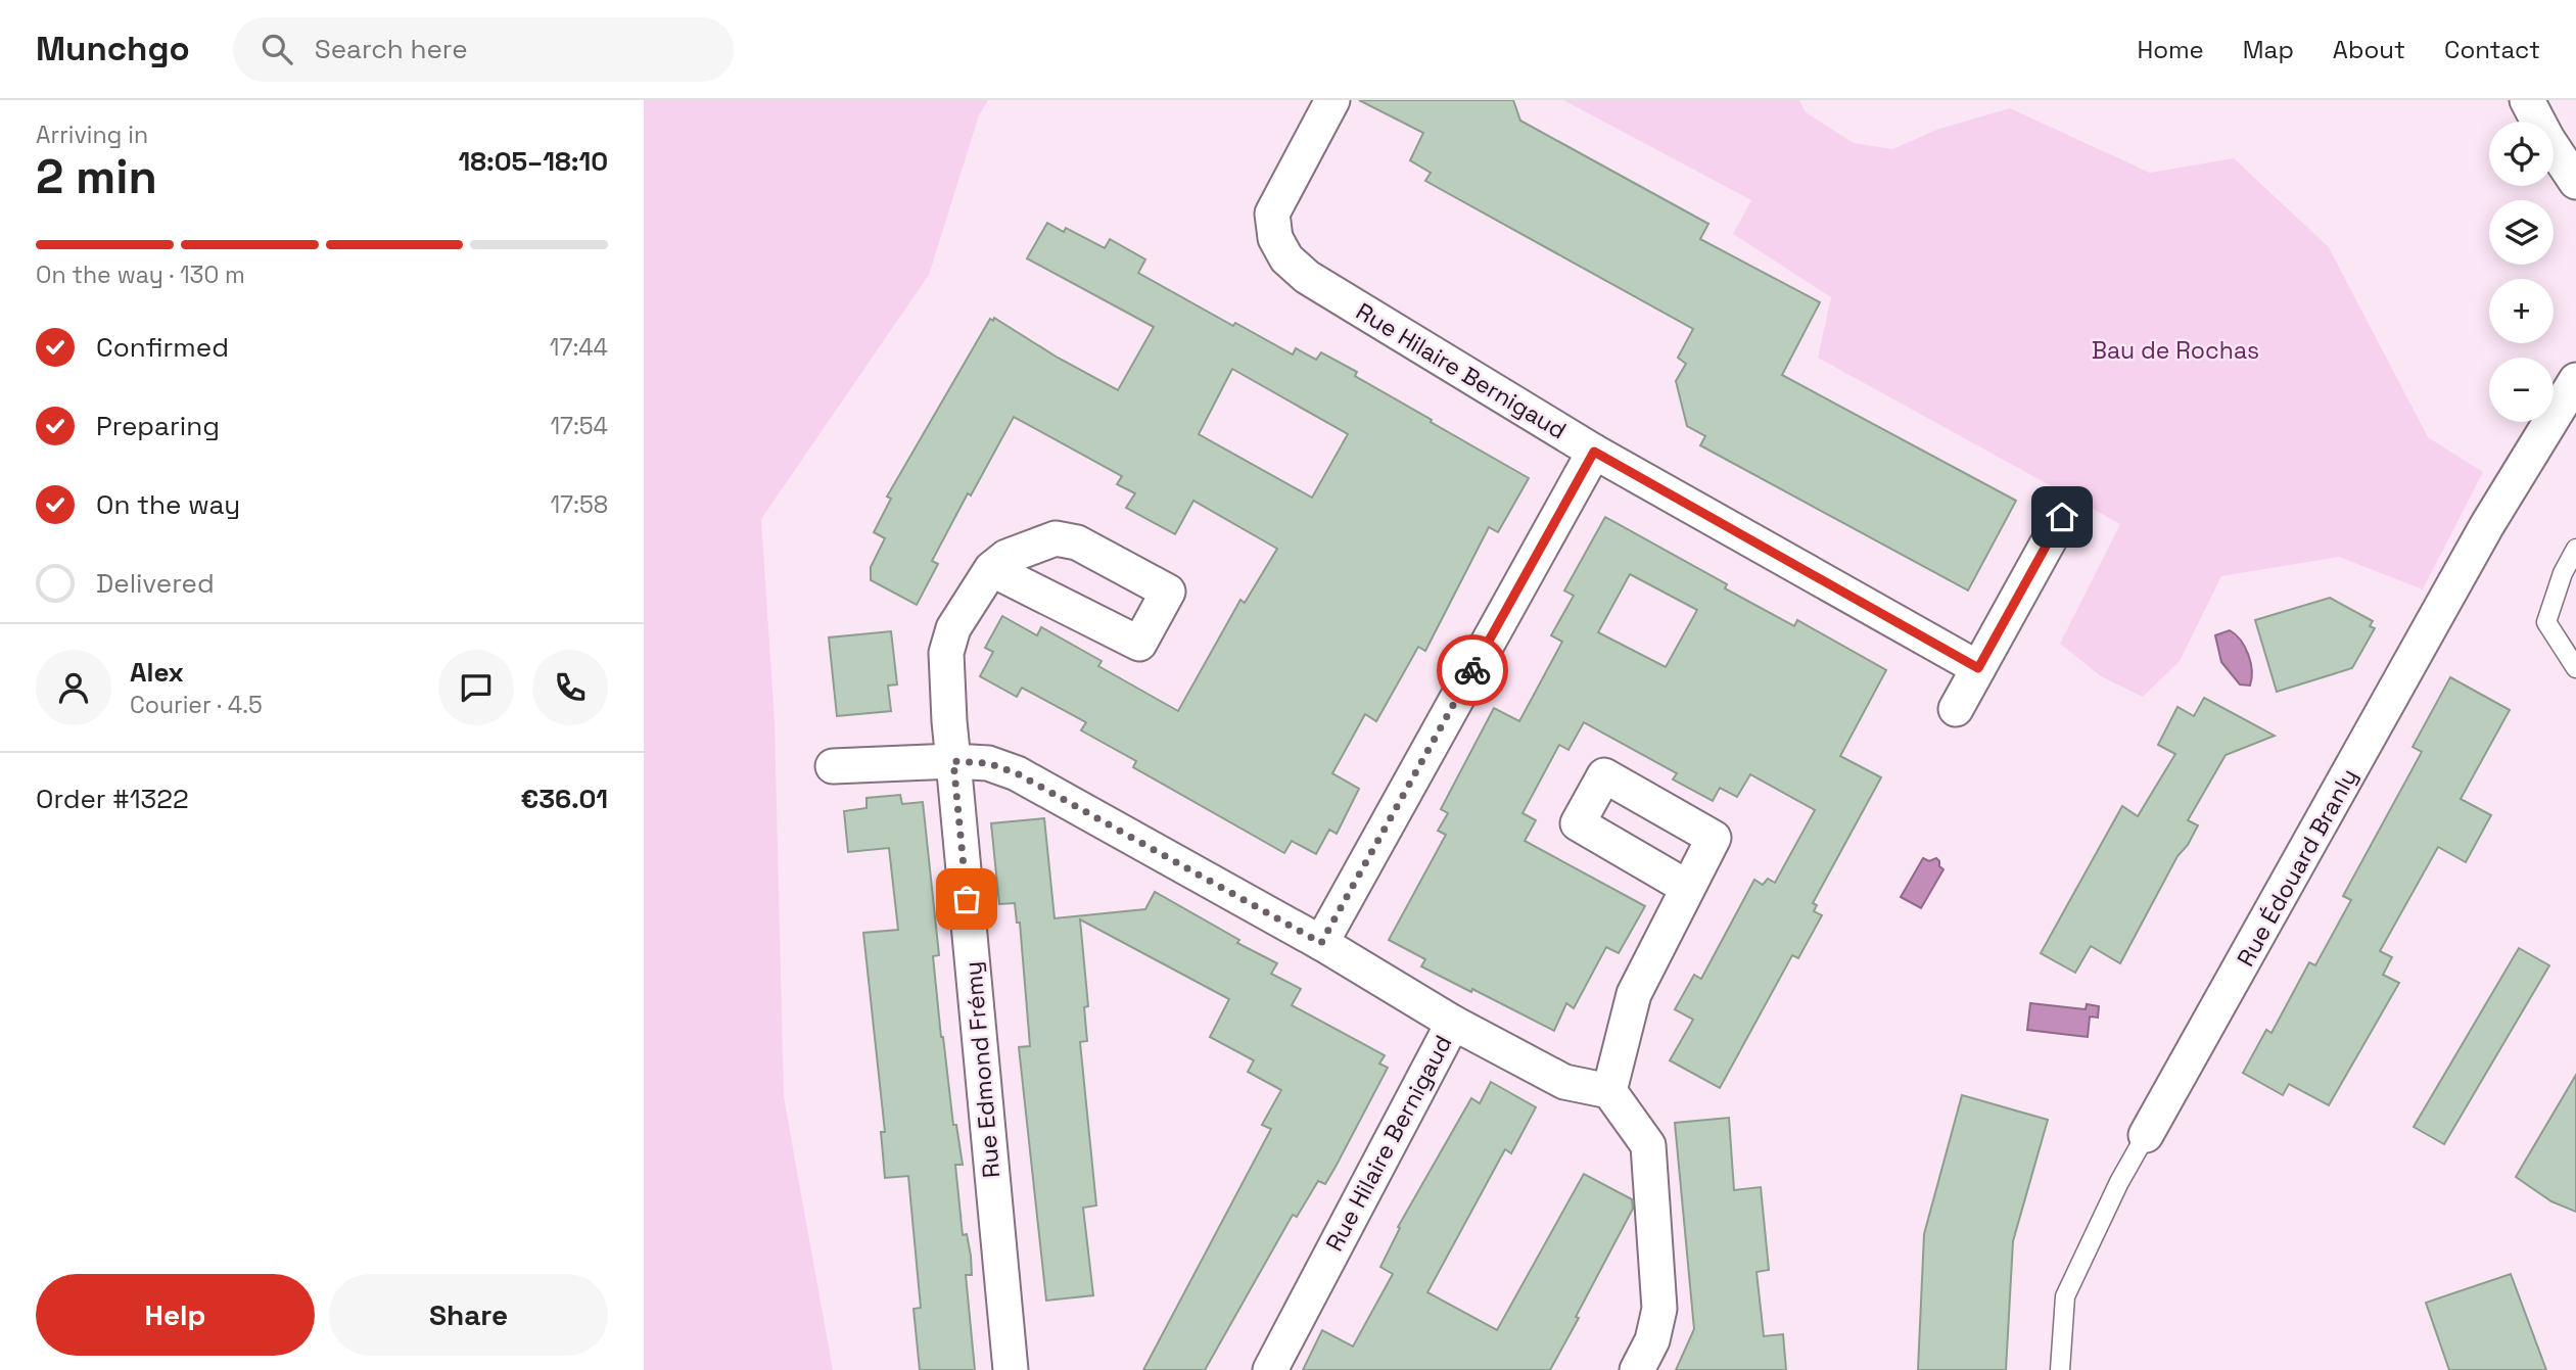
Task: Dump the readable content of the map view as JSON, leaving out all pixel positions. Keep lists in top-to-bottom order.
{
  "streets": {
    "street": ["Rue Hilaire Bernigaud", "Rue Édouard Branly", "Rue Edmond Frémy"]
  },
  "crossings": [
    ["Rue Hilaire Bernigaud", "Rue Edmond Frémy"]
  ],
  "parks": ["Bau de Rochas"],
  "page": {
    "header": "Munchgo",
    "search": "Search here",
    "nav": [
      "Home",
      "Map",
      "About",
      "Contact"
    ],
    "heading": ["2 min", "Arriving in", "18:05–18:10"],
    "panel": [
      "Alex",
      "Courier · 4.5",
      "Order #1322",
      "€36.01"
    ],
    "map_buttons": ["+", "−"],
    "bar": "On the way · 130 m",
    "list": [
      ["Confirmed", "17:44"],
      ["Preparing", "17:54"],
      ["On the way", "17:58"],
      "Delivered"
    ],
    "buttons": ["Help", "Share"]
  }
}
